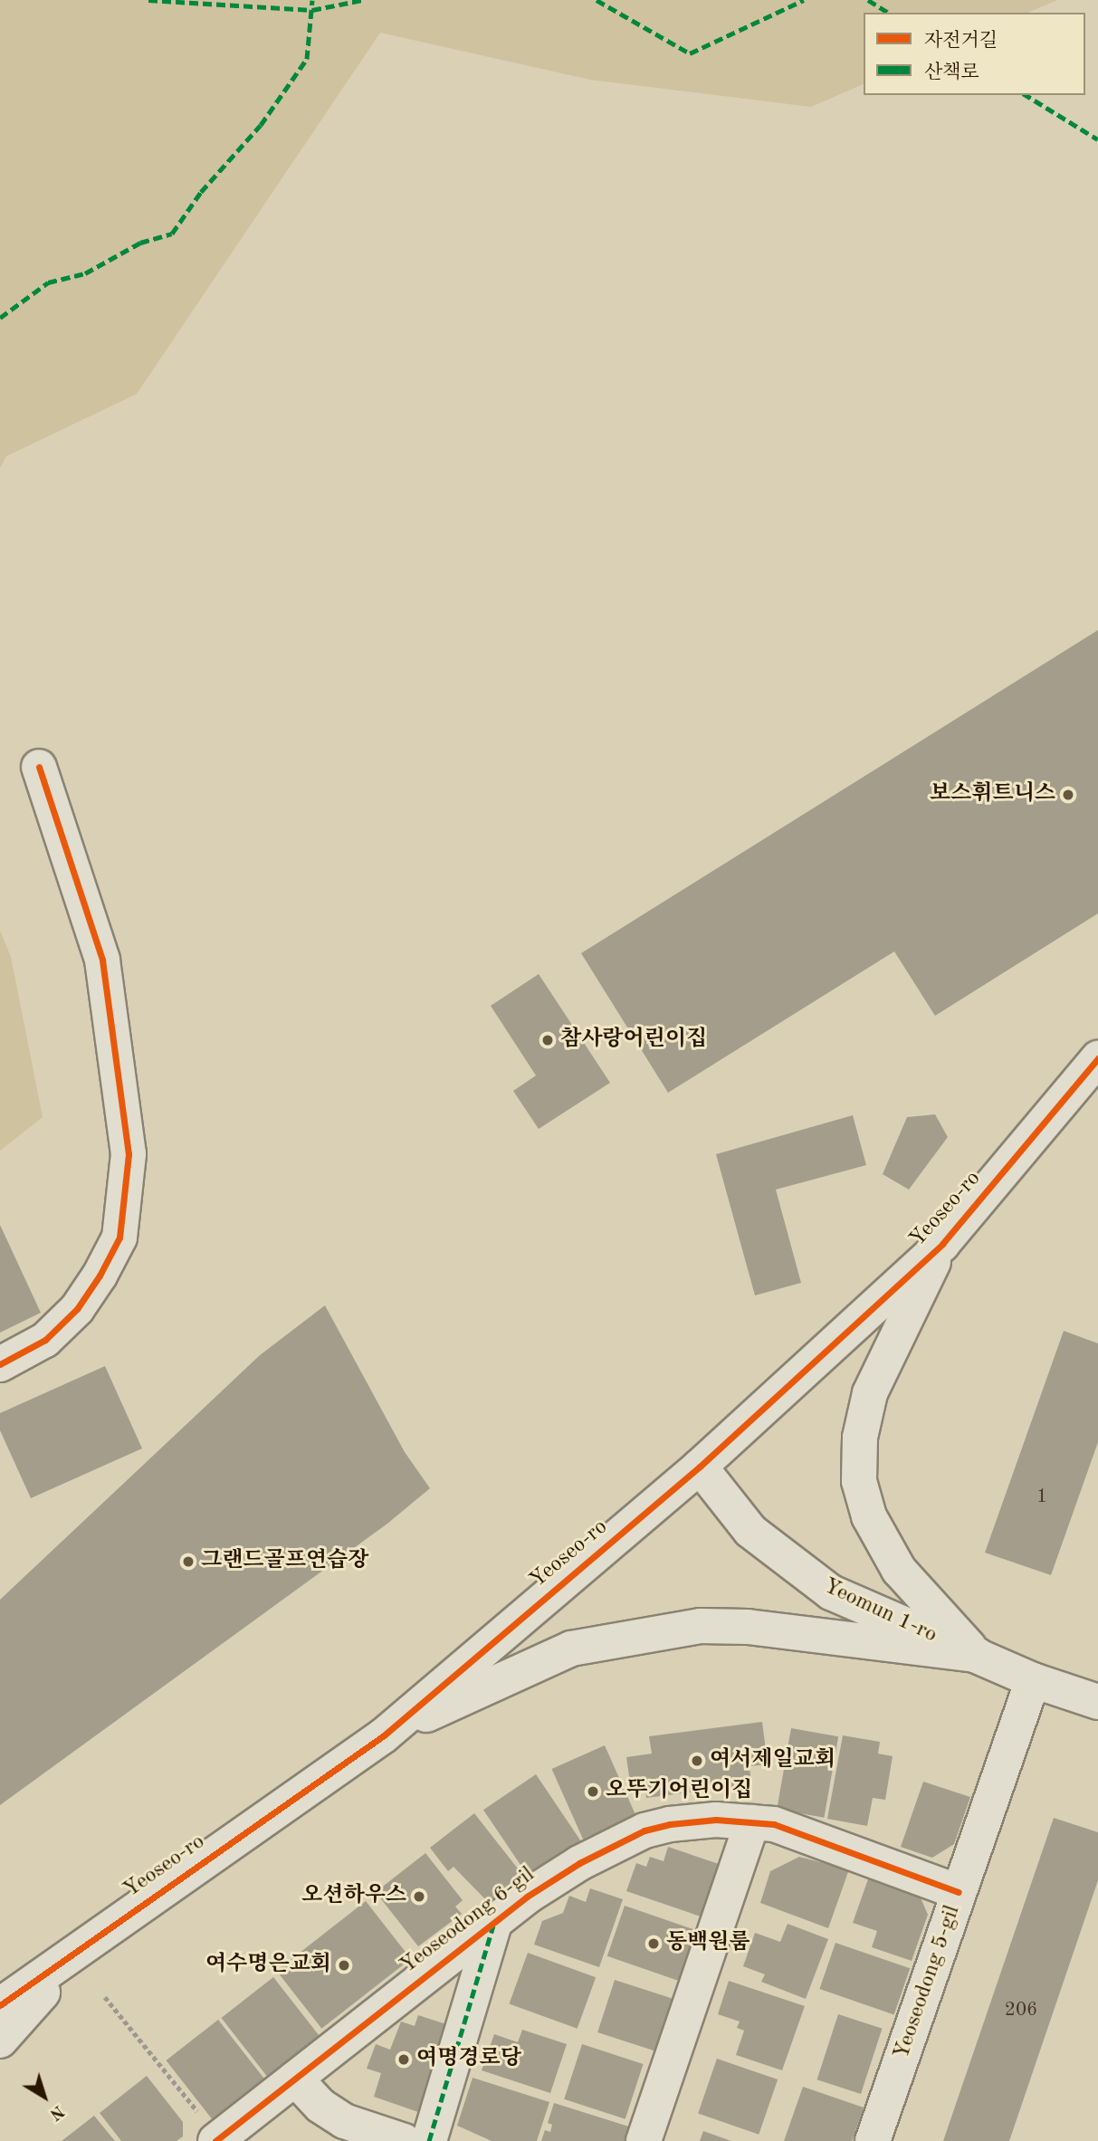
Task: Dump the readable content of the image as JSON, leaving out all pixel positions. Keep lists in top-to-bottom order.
{
  "streets": {
    "street": [
      "Yeoseo-ro",
      "Yeomun 1-ro",
      "Yeoseodong 6-gil",
      "Yeoseodong 5-gil"
    ]
  },
  "crossings": [
    ["Yeoseo-ro", "Yeomun 1-ro"],
    ["Yeomun 1-ro", "Yeoseodong 5-gil"],
    ["Yeoseodong 6-gil", "Yeoseodong 5-gil"]
  ],
  "places": [
    "보스휘트니스",
    "참사랑어린이집",
    "그랜드골프연습장",
    "여서제일교회",
    "오뚜기어린이집",
    "오션하우스",
    "동백원룸",
    "여수명은교회",
    "여명경로당"
  ],
  "house_numbers": ["1", "206"],
  "legend": ["자전거길", "산책로"],
  "north": "bottom right"
}
